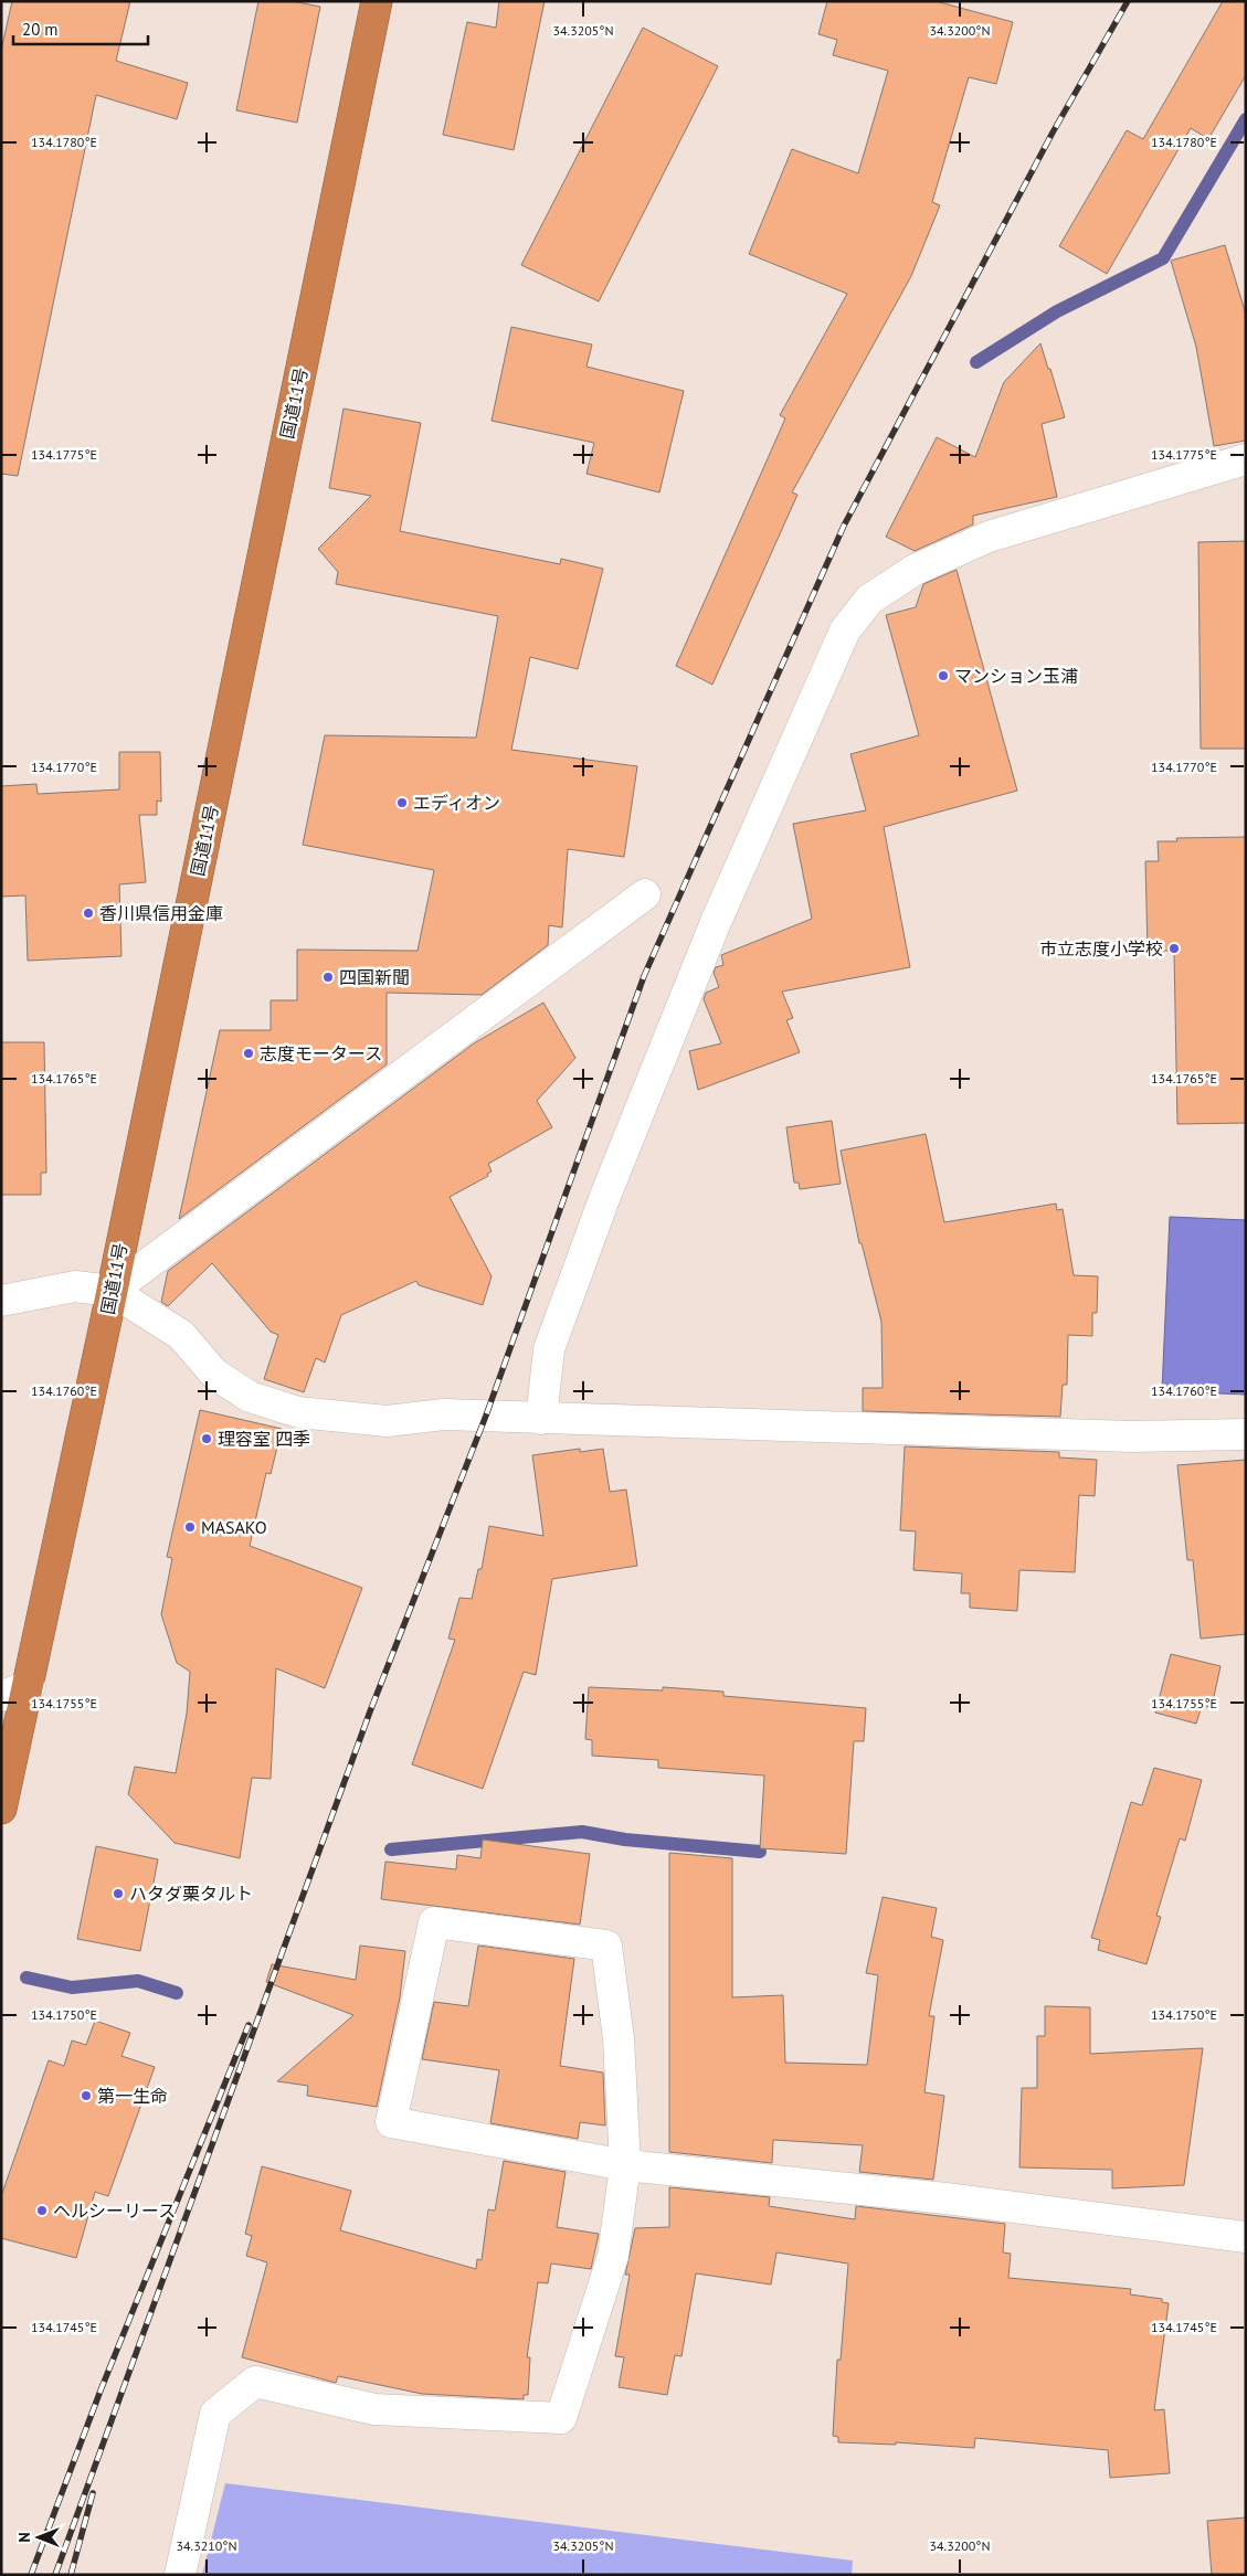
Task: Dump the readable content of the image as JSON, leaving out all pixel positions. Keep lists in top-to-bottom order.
{
  "streets": {
    "highway": ["国道11号"]
  },
  "places": [
    "マンション玉浦",
    "エディオン",
    "香川県信用金庫",
    "市立志度小学校",
    "四国新聞",
    "志度モータース",
    "理容室 四季",
    "MASAKO",
    "ハタダ栗タルト",
    "第一生命",
    "ヘルシーリース"
  ],
  "scale_bar": "20 m",
  "north": "left",
  "coordinates": [
    "34.3205°N",
    "34.3200°N",
    "134.1780°E",
    "134.1775°E",
    "134.1770°E",
    "134.1765°E",
    "134.1760°E",
    "134.1755°E",
    "134.1750°E",
    "134.1745°E",
    "34.3210°N"
  ]
}
